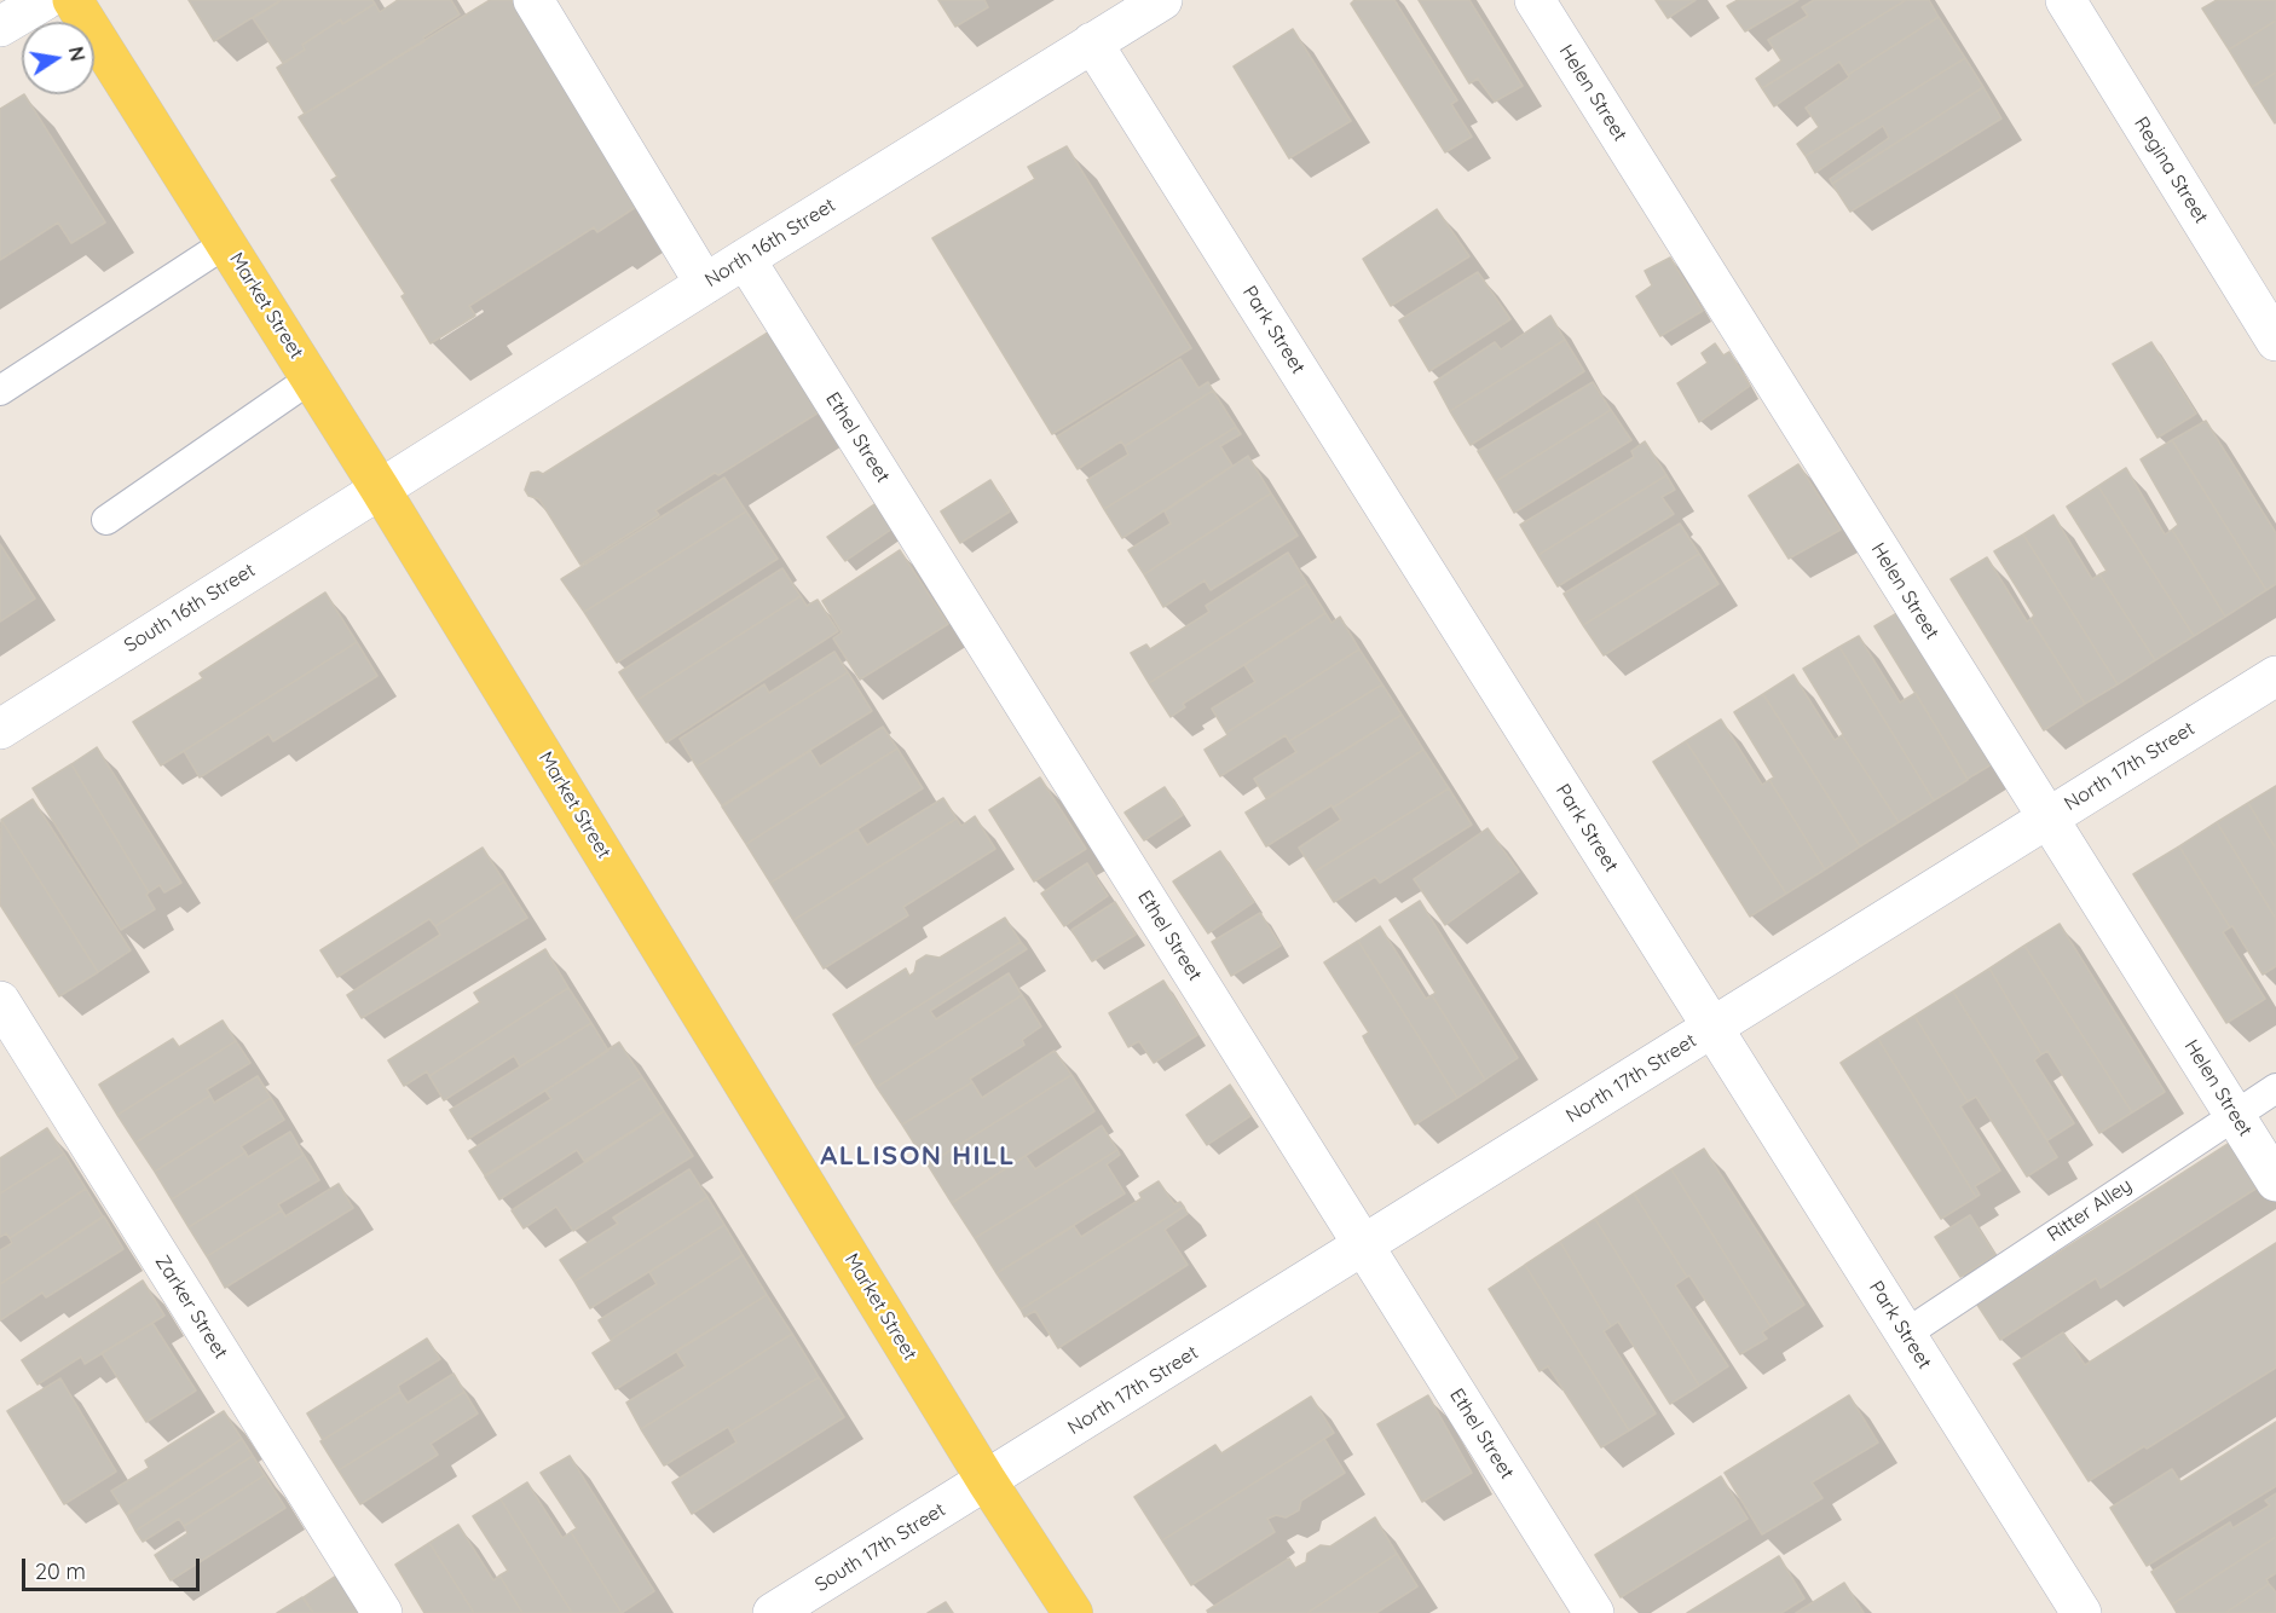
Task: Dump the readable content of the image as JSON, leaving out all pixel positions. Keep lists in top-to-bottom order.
{
  "streets": {
    "main road": ["Market Street"],
    "street": [
      "Helen Street",
      "Regina Street",
      "North 16th Street",
      "Park Street",
      "Ethel Street",
      "South 16th Street",
      "North 17th Street",
      "Zarker Street",
      "South 17th Street"
    ],
    "lane": ["Ritter Alley"]
  },
  "crossings": [
    ["Helen Street", "North 17th Street"],
    ["Helen Street", "Ritter Alley"],
    ["North 16th Street", "Market Street"],
    ["North 16th Street", "Park Street"],
    ["North 16th Street", "Ethel Street"],
    ["North 16th Street", "South 16th Street"],
    ["Market Street", "South 16th Street"],
    ["Market Street", "North 17th Street"],
    ["Market Street", "South 17th Street"],
    ["Park Street", "North 17th Street"],
    ["Park Street", "Ritter Alley"],
    ["Ethel Street", "North 17th Street"],
    ["North 17th Street", "South 17th Street"]
  ],
  "districts": ["ALLISON HILL"],
  "scale_bar": "20 m",
  "north": "right"
}
